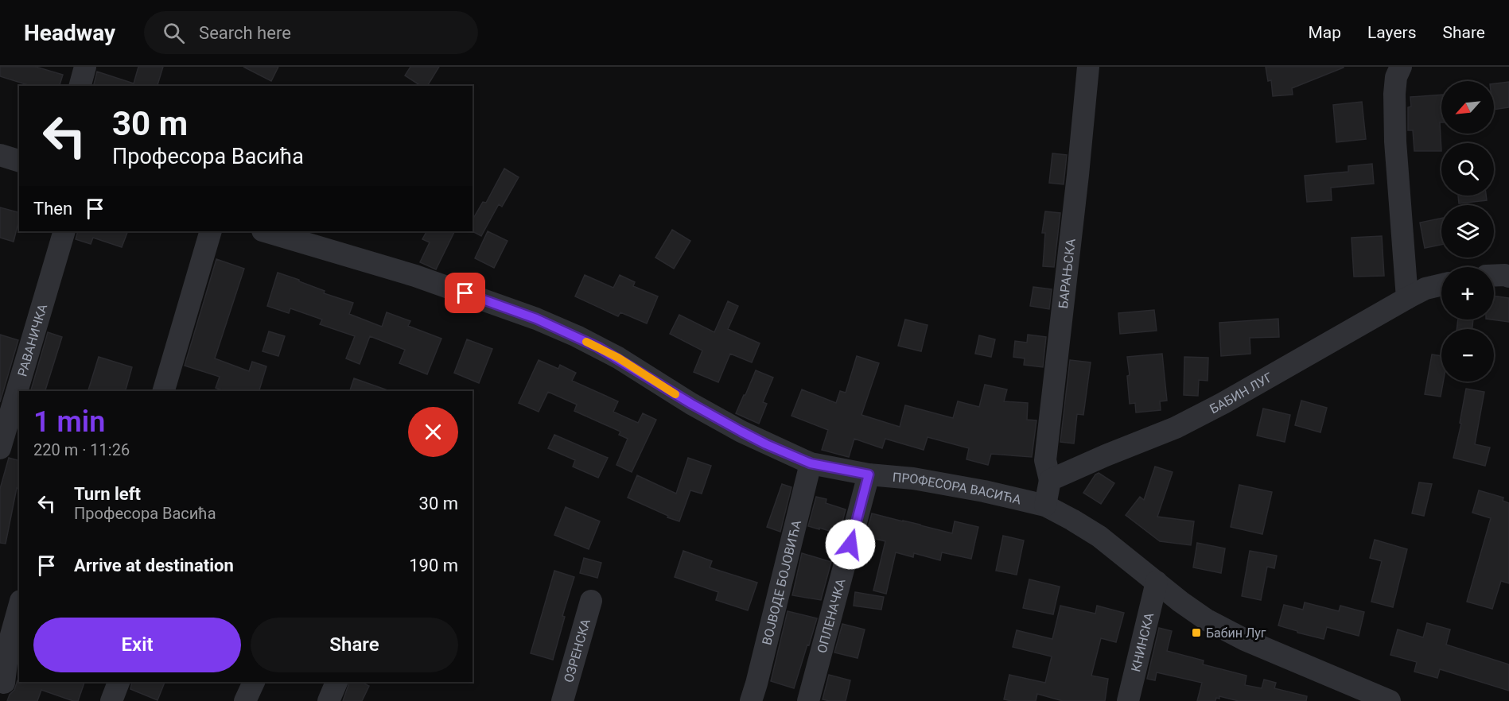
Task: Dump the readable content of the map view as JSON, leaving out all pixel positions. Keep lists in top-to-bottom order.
{
  "streets": {
    "street": [
      "БАРАЊСКА",
      "РАВАНИЧКА",
      "БАБИН ЛУГ",
      "ПРОФЕСОРА ВАСИЋА",
      "ВОЈВОДЕ БОЈОВИЋА",
      "ОПЛЕНАЧКА",
      "КНИНСКА",
      "ОЗРЕНСКА"
    ]
  },
  "crossings": [
    ["БАРАЊСКА", "БАБИН ЛУГ"],
    ["ПРОФЕСОРА ВАСИЋА", "ВОЈВОДЕ БОЈОВИЋА"],
    ["ПРОФЕСОРА ВАСИЋА", "ОПЛЕНАЧКА"],
    ["ПРОФЕСОРА ВАСИЋА", "КНИНСКА"]
  ],
  "places": {
    "transit": ["Бабин Луг"]
  },
  "north": "bottom left",
  "page": {
    "header": "Headway",
    "search": "Search here",
    "nav": ["Map", "Layers", "Share"],
    "map_buttons": ["+", "−"],
    "turn": ["30 m", "Професора Васића"],
    "then": "Then",
    "heading": ["1 min", "220 m · 11:26"],
    "list": [
      {
        "name": "Turn left",
        "note": "Професора Васића",
        "value": "30 m"
      },
      {
        "name": "Arrive at destination",
        "value": "190 m"
      }
    ],
    "buttons": ["Exit", "Share"]
  }
}
